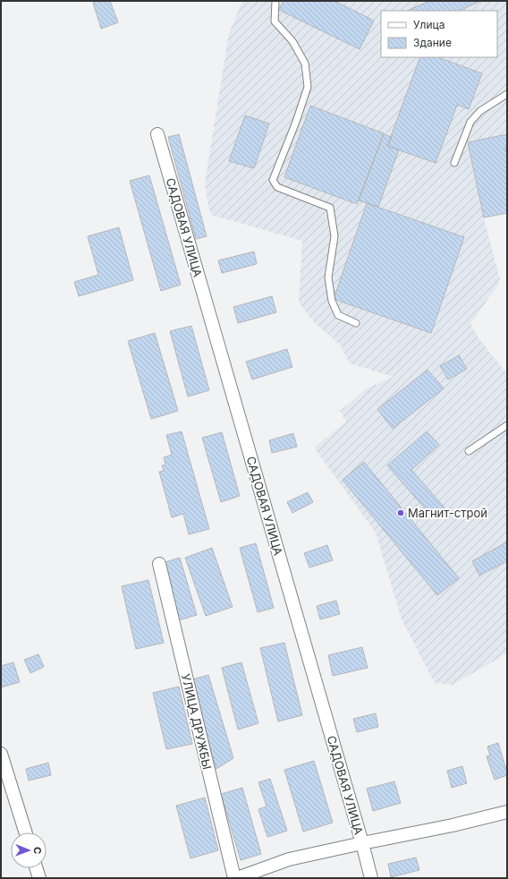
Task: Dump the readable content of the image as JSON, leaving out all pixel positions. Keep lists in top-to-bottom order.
{
  "streets": {
    "street": ["САДОВАЯ УЛИЦА", "УЛИЦА ДРУЖБЫ"]
  },
  "places": ["Магнит-строй"],
  "legend": ["Улица", "Здание"],
  "north": "right"
}
